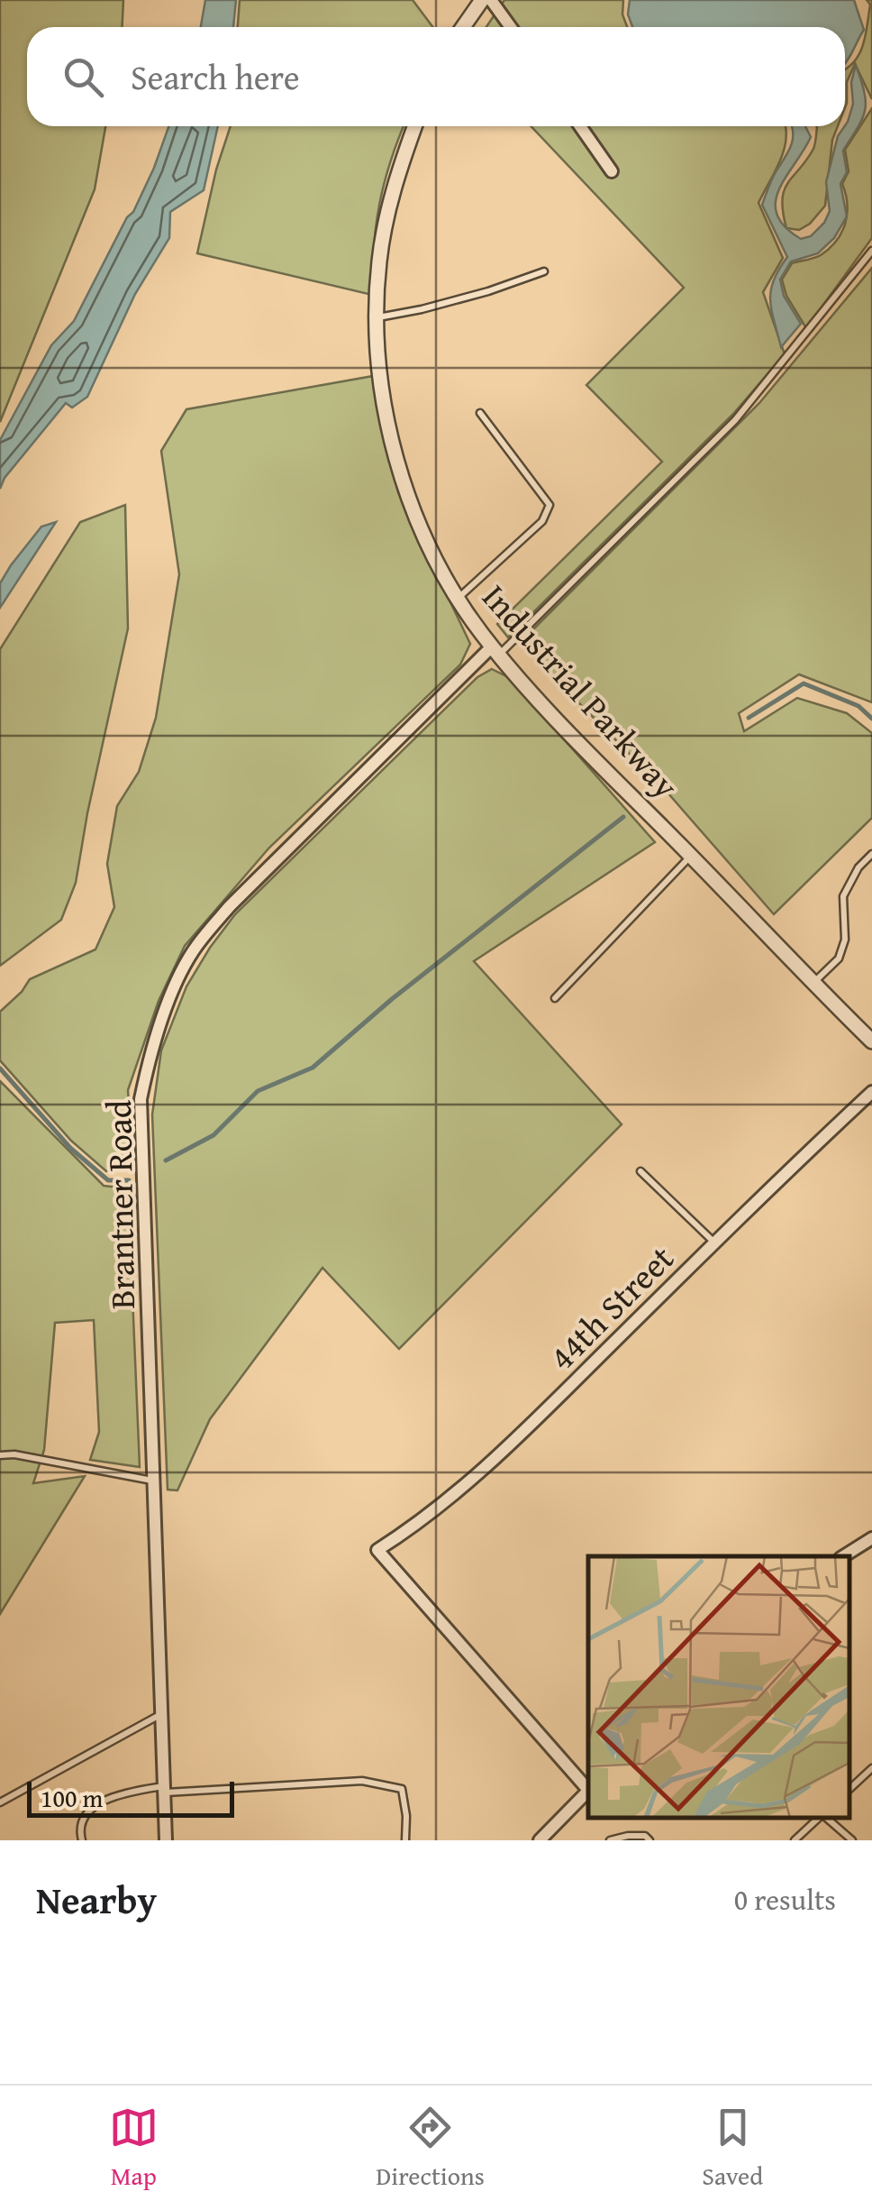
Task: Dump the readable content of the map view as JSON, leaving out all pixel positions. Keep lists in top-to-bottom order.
{
  "streets": {
    "street": ["Industrial Parkway", "Brantner Road", "44th Street"]
  },
  "crossings": [
    ["Industrial Parkway", "Brantner Road"]
  ],
  "scale_bar": "100 m",
  "page": {
    "search": "Search here",
    "scale": "100 m",
    "heading": ["Nearby", "0 results"],
    "nav": ["Map", "Directions", "Saved"]
  }
}
